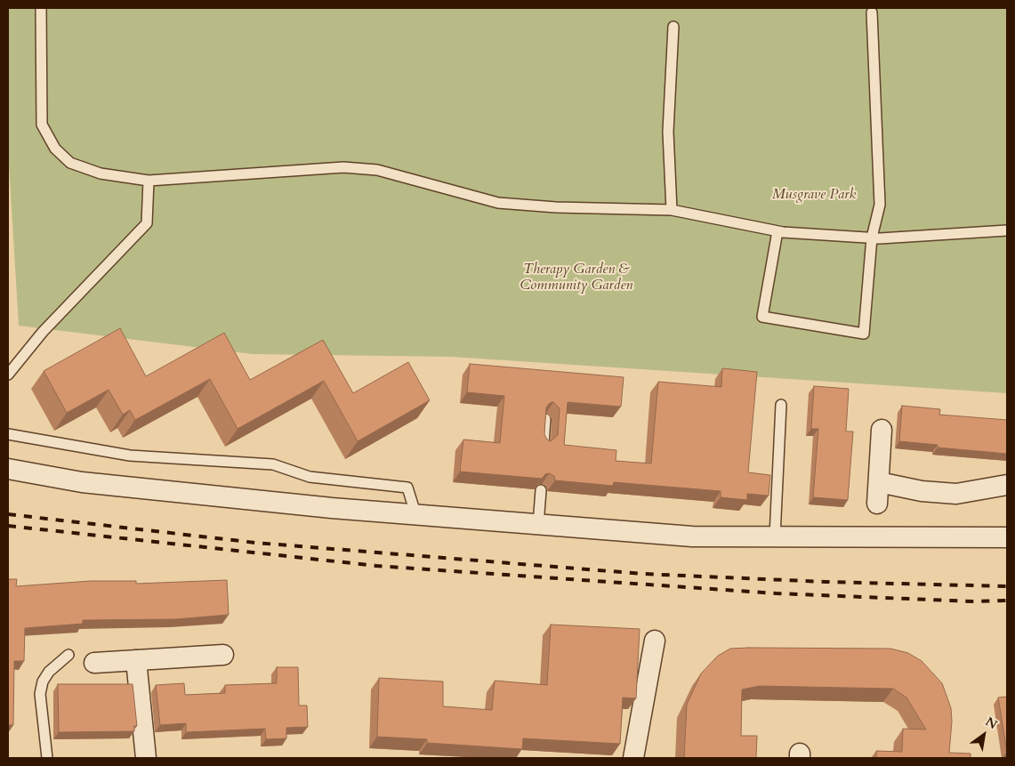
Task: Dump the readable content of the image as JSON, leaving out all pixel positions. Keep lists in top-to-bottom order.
{
  "parks": ["Musgrave Park", "Therapy Garden & Community Garden"],
  "north": "top right"
}
